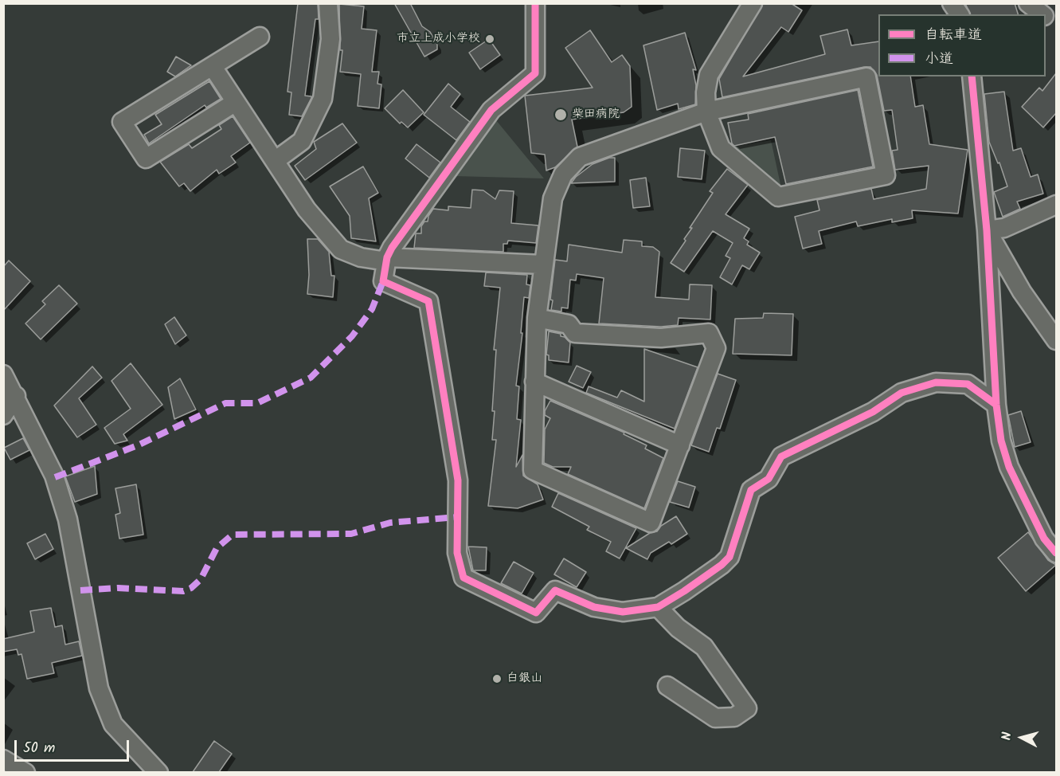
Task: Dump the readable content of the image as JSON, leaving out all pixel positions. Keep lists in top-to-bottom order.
{
  "places": ["市立上成小学校", "柴田病院", "白銀山"],
  "legend": ["自転車道", "小道"],
  "scale_bar": "50 m",
  "north": "left"
}
